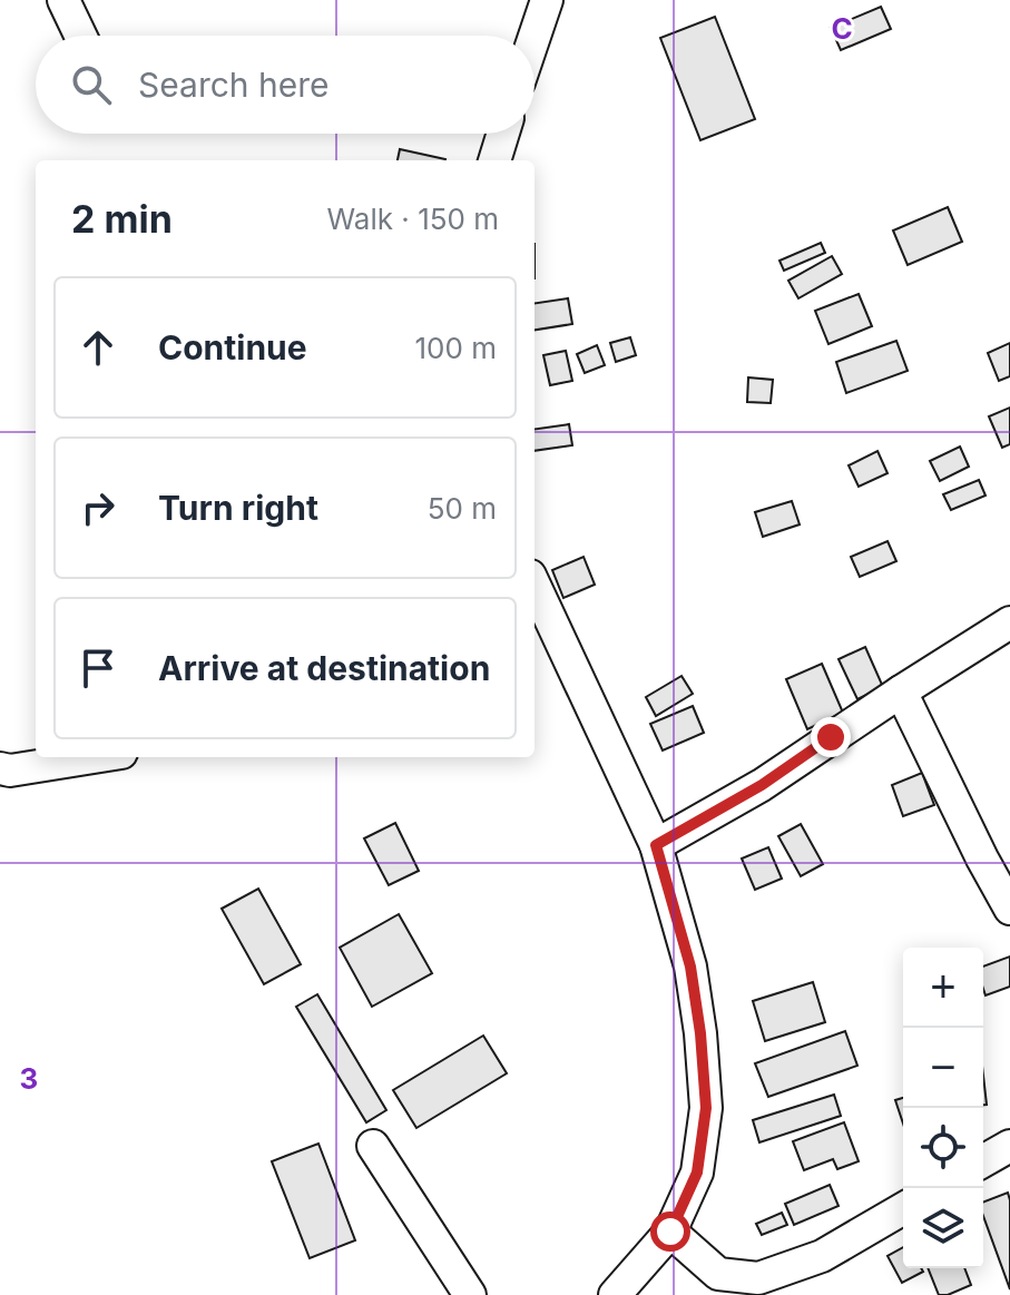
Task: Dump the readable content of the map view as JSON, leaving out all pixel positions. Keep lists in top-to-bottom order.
{
  "page": {
    "search": "Search here",
    "heading": ["2 min", "Walk · 150 m"],
    "list": [
      ["Continue", "100 m"],
      ["Turn right", "50 m"],
      "Arrive at destination"
    ],
    "map_buttons": ["+", "−"]
  },
  "grid": {
    "columns": ["C"],
    "rows": ["3"]
  }
}
